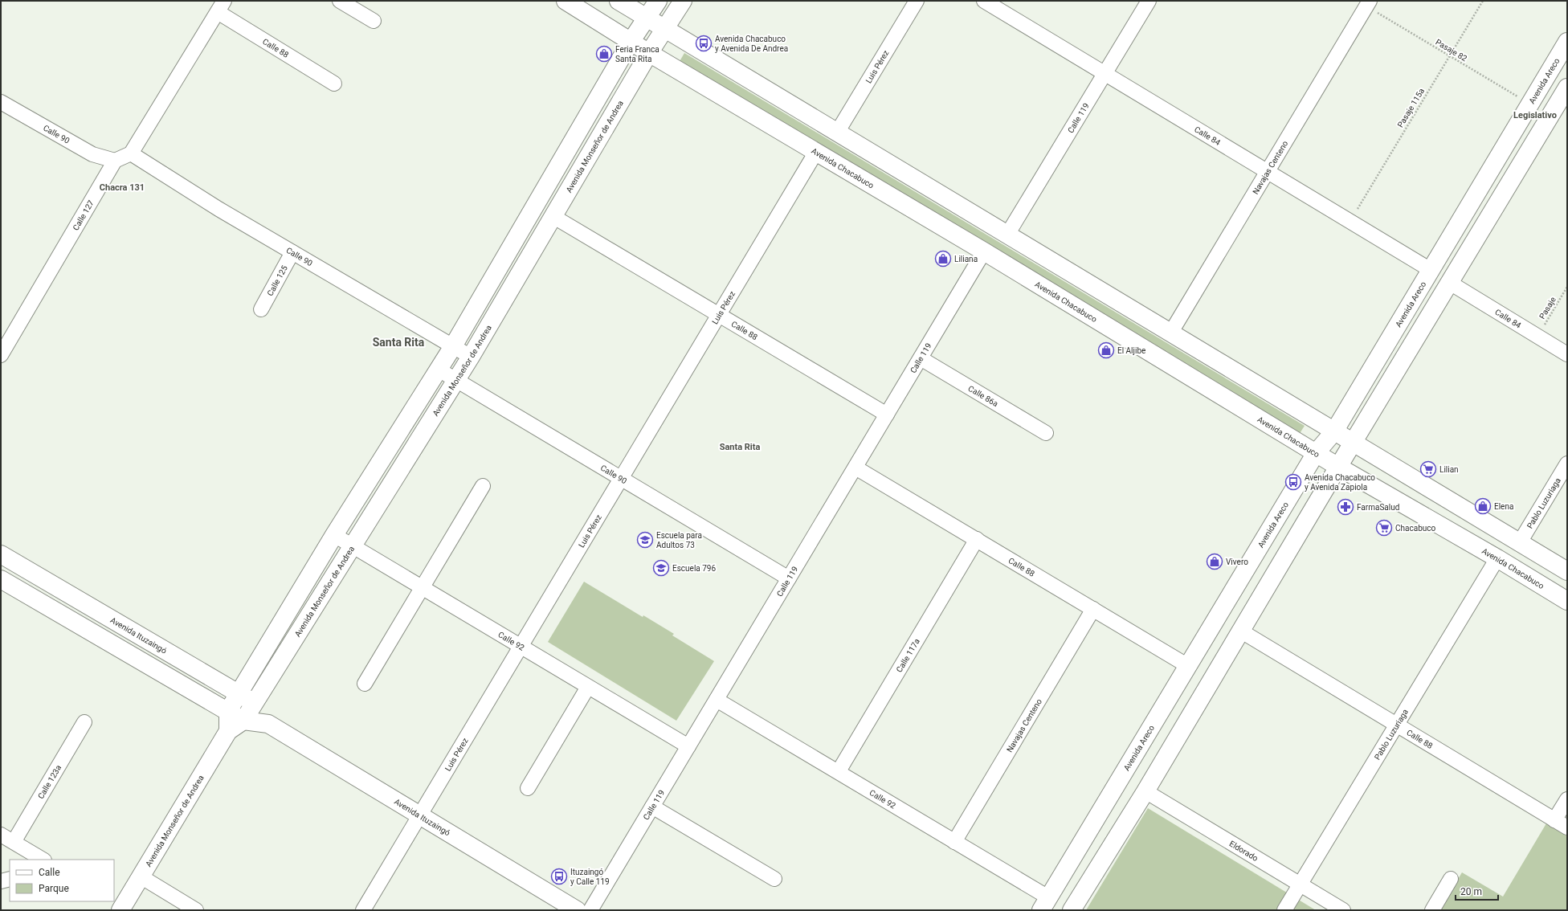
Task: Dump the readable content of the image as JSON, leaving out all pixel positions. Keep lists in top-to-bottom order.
{
  "streets": {
    "main road": [
      "Avenida Areco",
      "Avenida Monseñor de Andrea",
      "Avenida Chacabuco",
      "Avenida Ituzaingó"
    ],
    "street": [
      "Calle 88",
      "Luis Pérez",
      "Calle 119",
      "Calle 90",
      "Calle 84",
      "Navajas Centeno",
      "Calle 127",
      "Calle 125",
      "Calle 86a",
      "Pablo Luzuriaga",
      "Calle 92",
      "Calle 117a",
      "Calle 123a",
      "Eldorado"
    ],
    "path": ["Pasaje 82", "Pasaje 115a", "Pasaje"]
  },
  "crossings": [
    ["Calle 88", "Luis Pérez"],
    ["Calle 88", "Avenida Areco"],
    ["Calle 88", "Calle 119"],
    ["Calle 88", "Avenida Monseñor de Andrea"],
    ["Calle 88", "Navajas Centeno"],
    ["Calle 88", "Pablo Luzuriaga"],
    ["Calle 88", "Calle 117a"],
    ["Pasaje 82", "Avenida Areco"],
    ["Pasaje 82", "Pasaje 115a"],
    ["Pasaje 82", "Navajas Centeno"],
    ["Luis Pérez", "Calle 90"],
    ["Luis Pérez", "Avenida Chacabuco"],
    ["Luis Pérez", "Avenida Ituzaingó"],
    ["Luis Pérez", "Calle 92"],
    ["Avenida Areco", "Calle 84"],
    ["Avenida Areco", "Avenida Chacabuco"],
    ["Avenida Areco", "Calle 92"],
    ["Pasaje 115a", "Calle 84"],
    ["Calle 119", "Calle 90"],
    ["Calle 119", "Calle 84"],
    ["Calle 119", "Avenida Chacabuco"],
    ["Calle 119", "Calle 86a"],
    ["Calle 119", "Calle 92"],
    ["Calle 90", "Avenida Monseñor de Andrea"],
    ["Calle 90", "Calle 127"],
    ["Calle 90", "Calle 125"],
    ["Calle 84", "Navajas Centeno"],
    ["Calle 84", "Pasaje"],
    ["Avenida Monseñor de Andrea", "Avenida Chacabuco"],
    ["Avenida Monseñor de Andrea", "Avenida Ituzaingó"],
    ["Avenida Monseñor de Andrea", "Calle 92"],
    ["Navajas Centeno", "Calle 92"],
    ["Avenida Chacabuco", "Pablo Luzuriaga"],
    ["Pablo Luzuriaga", "Eldorado"],
    ["Calle 92", "Calle 117a"]
  ],
  "districts": [
    "Legislativo",
    "Chacra 131",
    "Santa Rita",
    "Santa Rita"
  ],
  "places": {
    "bus stop": ["Avenida Chacabuco y Avenida De Andrea", "Avenida Chacabuco y Avenida Zapiola", "Ituzaingó y Calle 119"],
    "shop": [
      "Feria Franca Santa Rita",
      "Liliana",
      "El Aljibe",
      "Elena",
      "Vivero"
    ],
    "supermarket": ["Lilian", "Chacabuco"],
    "pharmacy": ["FarmaSalud"],
    "school or university": ["Escuela para Adultos 73", "Escuela 796"]
  },
  "legend": ["Calle", "Parque"],
  "scale_bar": "20 m"
}
